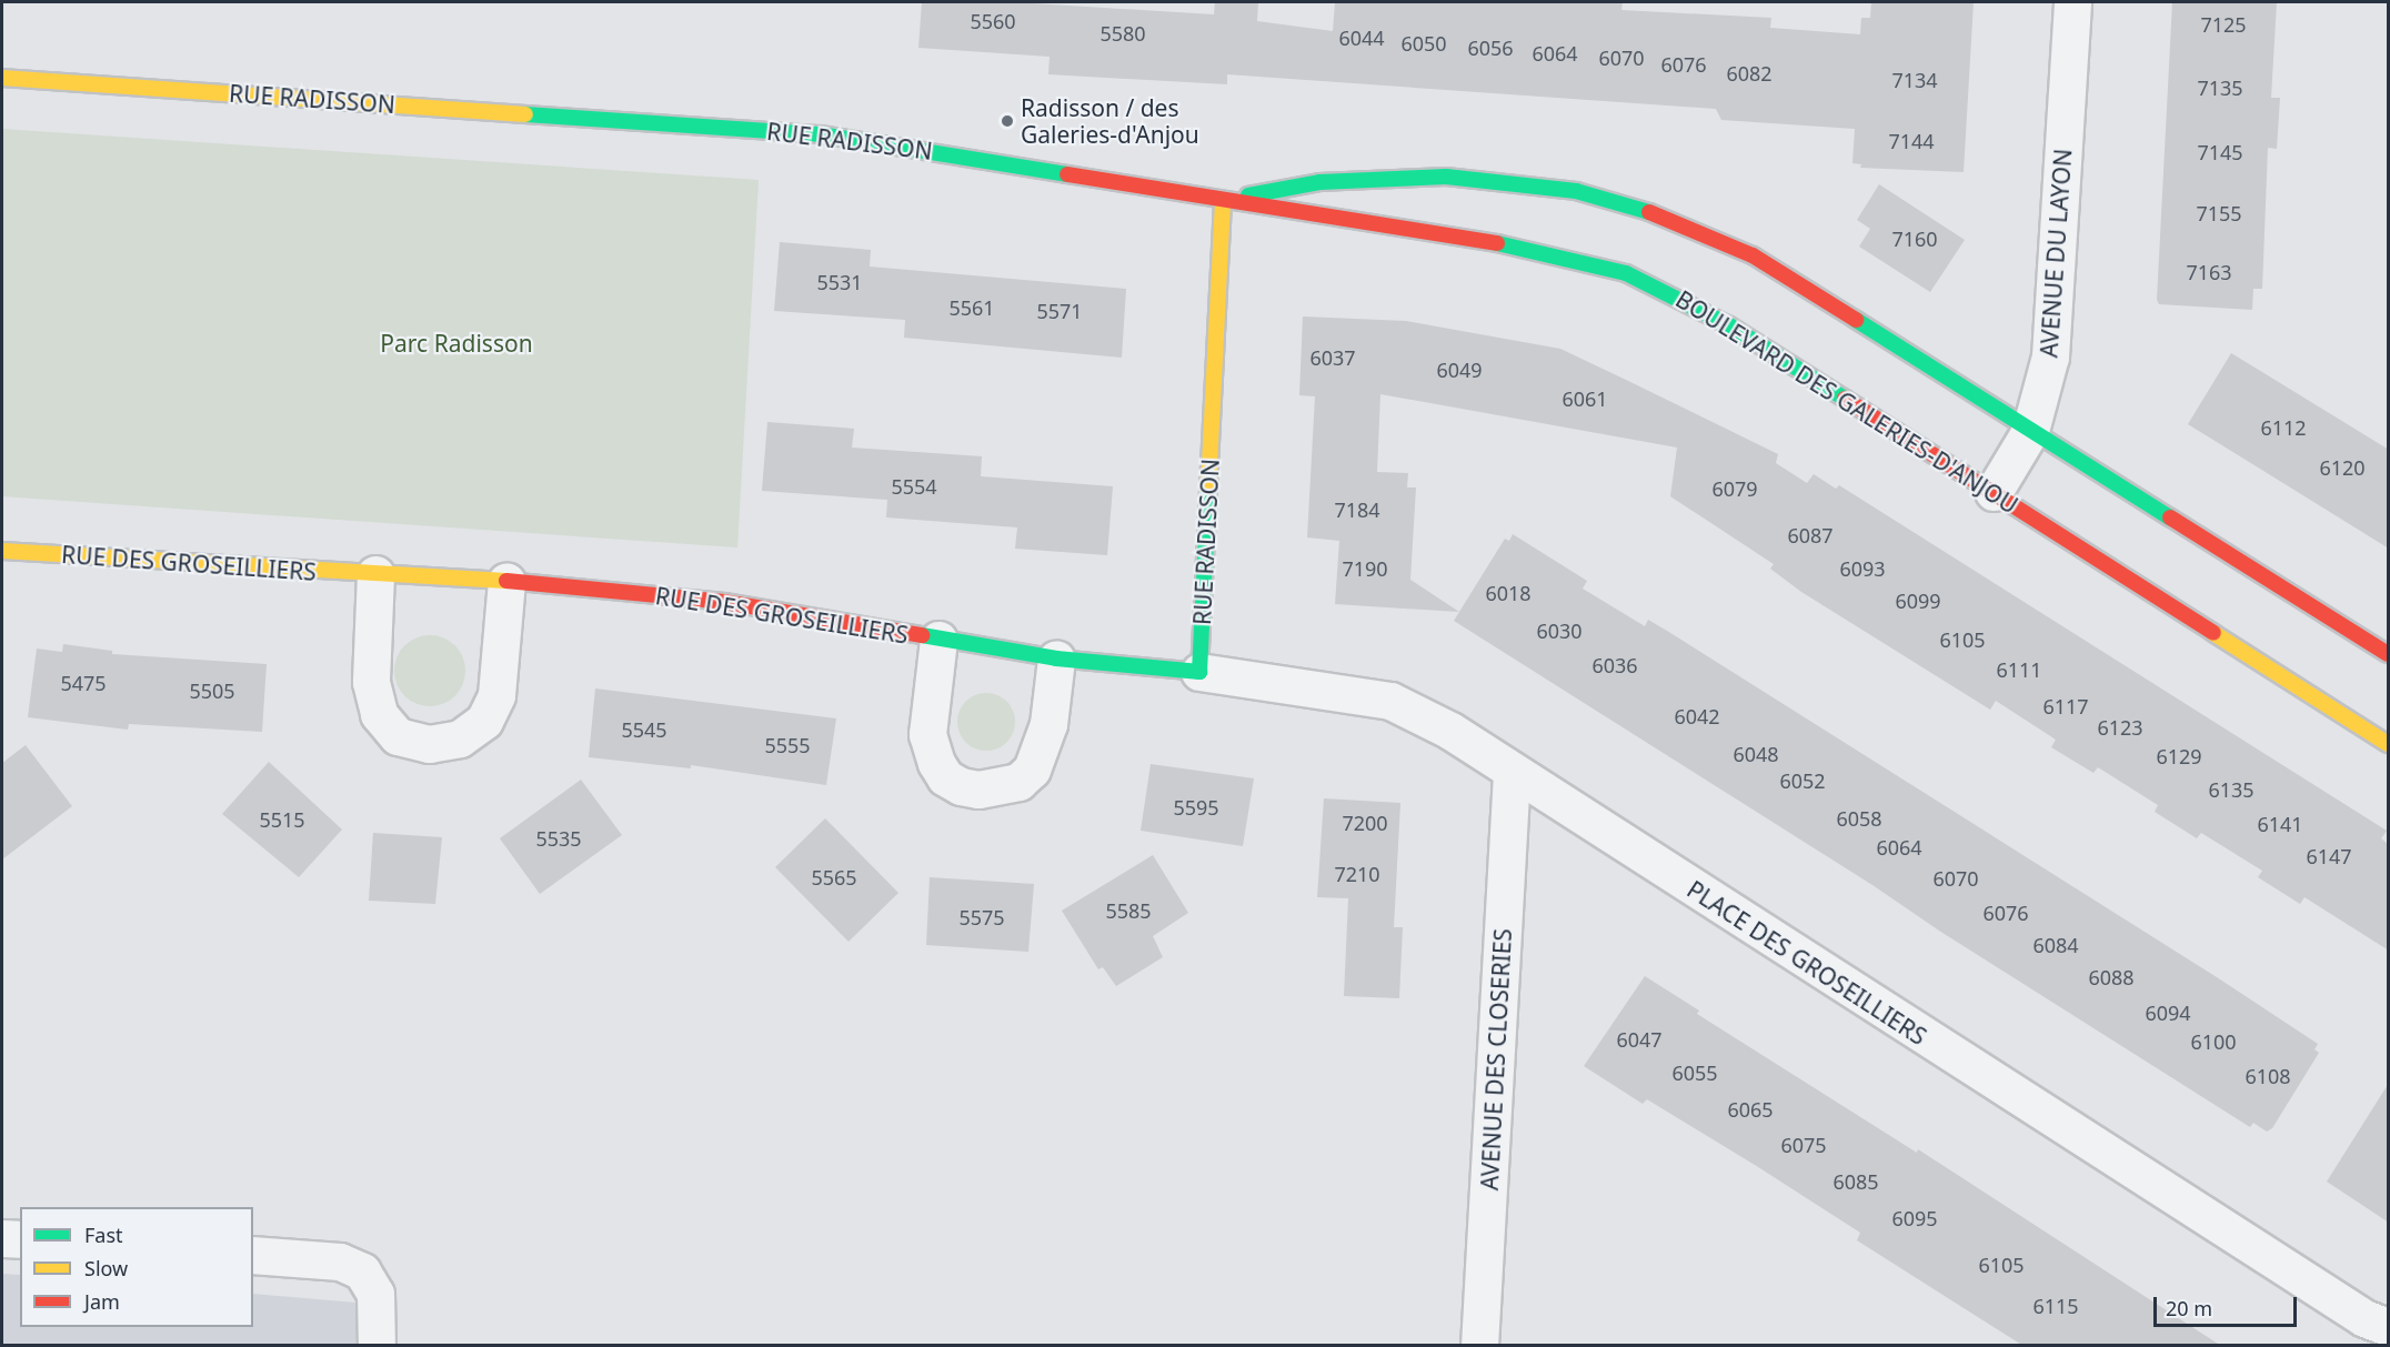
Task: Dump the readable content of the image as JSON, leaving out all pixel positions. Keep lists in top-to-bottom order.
{
  "streets": {
    "street": [
      "RUE RADISSON",
      "AVENUE DU LAYON",
      "BOULEVARD DES GALERIES-D'ANJOU",
      "RUE DES GROSEILLIERS",
      "PLACE DES GROSEILLIERS",
      "AVENUE DES CLOSERIES"
    ]
  },
  "crossings": [
    ["RUE RADISSON", "BOULEVARD DES GALERIES-D'ANJOU"],
    ["RUE RADISSON", "RUE DES GROSEILLIERS"],
    ["RUE RADISSON", "PLACE DES GROSEILLIERS"],
    ["AVENUE DU LAYON", "BOULEVARD DES GALERIES-D'ANJOU"],
    ["RUE DES GROSEILLIERS", "PLACE DES GROSEILLIERS"],
    ["PLACE DES GROSEILLIERS", "AVENUE DES CLOSERIES"]
  ],
  "parks": ["Parc Radisson"],
  "places": ["Radisson / des Galeries-d'Anjou"],
  "house_numbers": [
    "5560",
    "7125",
    "5580",
    "6044",
    "6050",
    "6056",
    "6064",
    "6070",
    "6076",
    "6082",
    "7134",
    "7135",
    "7144",
    "7145",
    "7155",
    "7160",
    "7163",
    "5531",
    "5561",
    "5571",
    "6037",
    "6049",
    "6061",
    "6112",
    "6120",
    "5554",
    "6079",
    "7184",
    "6087",
    "7190",
    "6093",
    "6018",
    "6099",
    "6030",
    "6105",
    "6036",
    "6111",
    "5475",
    "5505",
    "6117",
    "6042",
    "6123",
    "5545",
    "5555",
    "6048",
    "6129",
    "6052",
    "6135",
    "5595",
    "6058",
    "5515",
    "7200",
    "6141",
    "5535",
    "6064",
    "6147",
    "7210",
    "5565",
    "6070",
    "5585",
    "6076",
    "5575",
    "6084",
    "6088",
    "6094",
    "6047",
    "6100",
    "6055",
    "6108",
    "6065",
    "6075",
    "6085",
    "6095",
    "6105",
    "6115"
  ],
  "legend": ["Fast", "Slow", "Jam"],
  "scale_bar": "20 m"
}
